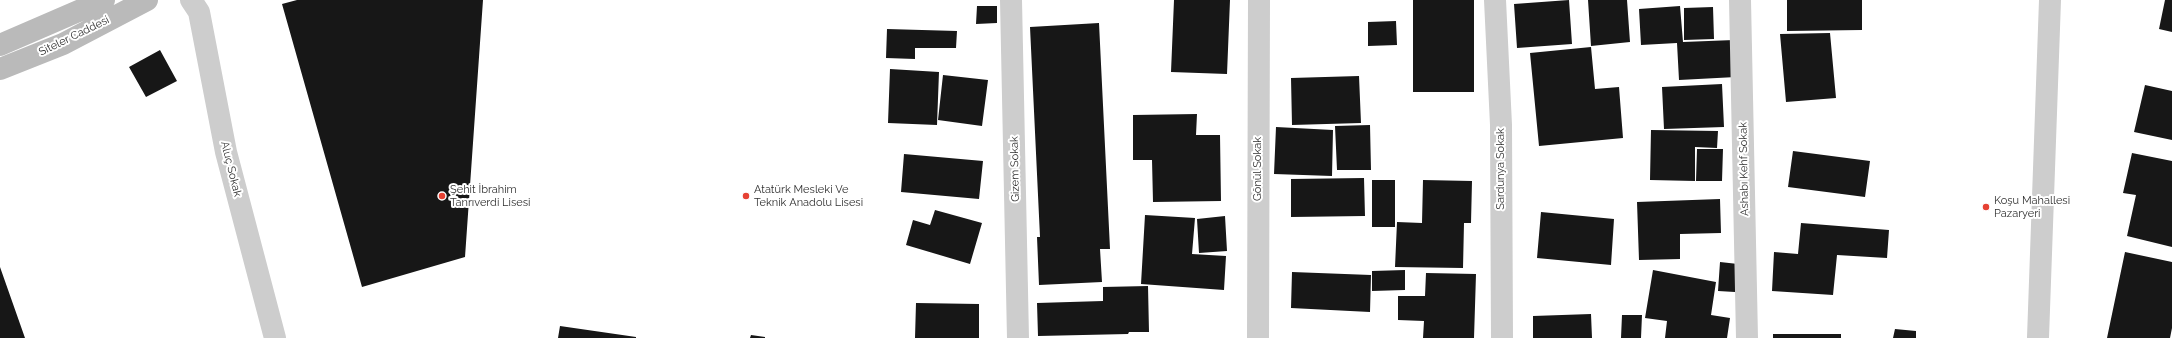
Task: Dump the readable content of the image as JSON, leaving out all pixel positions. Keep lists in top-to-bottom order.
{
  "streets": {
    "main road": ["Siteler Caddesi"],
    "street": [
      "Aluç Sokak",
      "Gizem Sokak",
      "Gönül Sokak",
      "Sardunya Sokak",
      "Ashabı Kehf Sokak"
    ]
  },
  "places": ["Şehit İbrahim Tanrıverdi Lisesi", "Atatürk Mesleki Ve Teknik Anadolu Lisesi", "Koşu Mahallesi Pazaryeri"]
}
